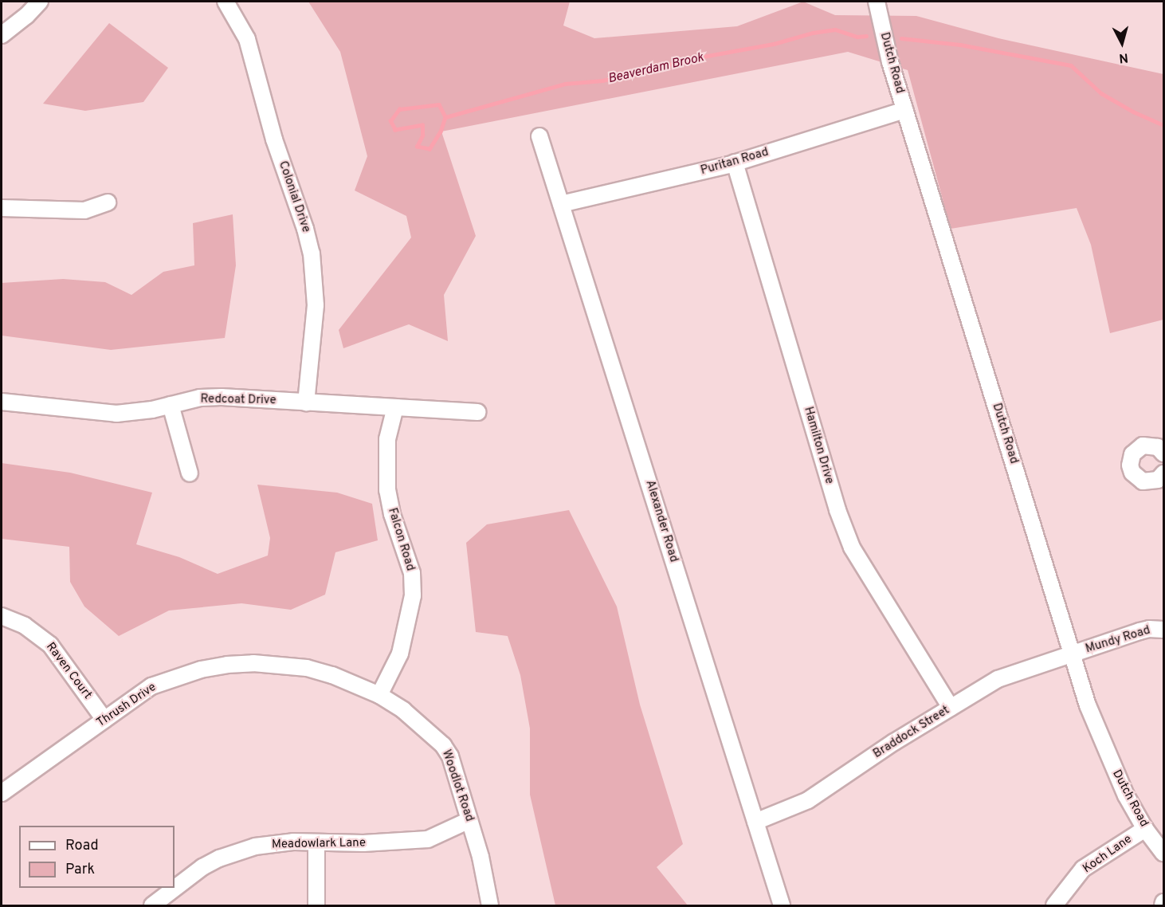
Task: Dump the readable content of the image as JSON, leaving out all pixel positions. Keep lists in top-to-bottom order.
{
  "streets": {
    "street": [
      "Dutch Road",
      "Puritan Road",
      "Colonial Drive",
      "Redcoat Drive",
      "Hamilton Drive",
      "Alexander Road",
      "Falcon Road",
      "Mundy Road",
      "Raven Court",
      "Thrush Drive",
      "Braddock Street",
      "Woodlot Road",
      "Meadowlark Lane",
      "Koch Lane"
    ]
  },
  "crossings": [
    ["Dutch Road", "Puritan Road"],
    ["Dutch Road", "Mundy Road"],
    ["Dutch Road", "Braddock Street"],
    ["Dutch Road", "Koch Lane"],
    ["Puritan Road", "Hamilton Drive"],
    ["Puritan Road", "Alexander Road"],
    ["Colonial Drive", "Redcoat Drive"],
    ["Redcoat Drive", "Falcon Road"],
    ["Hamilton Drive", "Braddock Street"],
    ["Alexander Road", "Braddock Street"],
    ["Falcon Road", "Thrush Drive"],
    ["Falcon Road", "Woodlot Road"],
    ["Mundy Road", "Braddock Street"],
    ["Raven Court", "Thrush Drive"],
    ["Thrush Drive", "Woodlot Road"],
    ["Woodlot Road", "Meadowlark Lane"]
  ],
  "water": ["Beaverdam Brook"],
  "legend": ["Road", "Park"],
  "north": "bottom"
}
